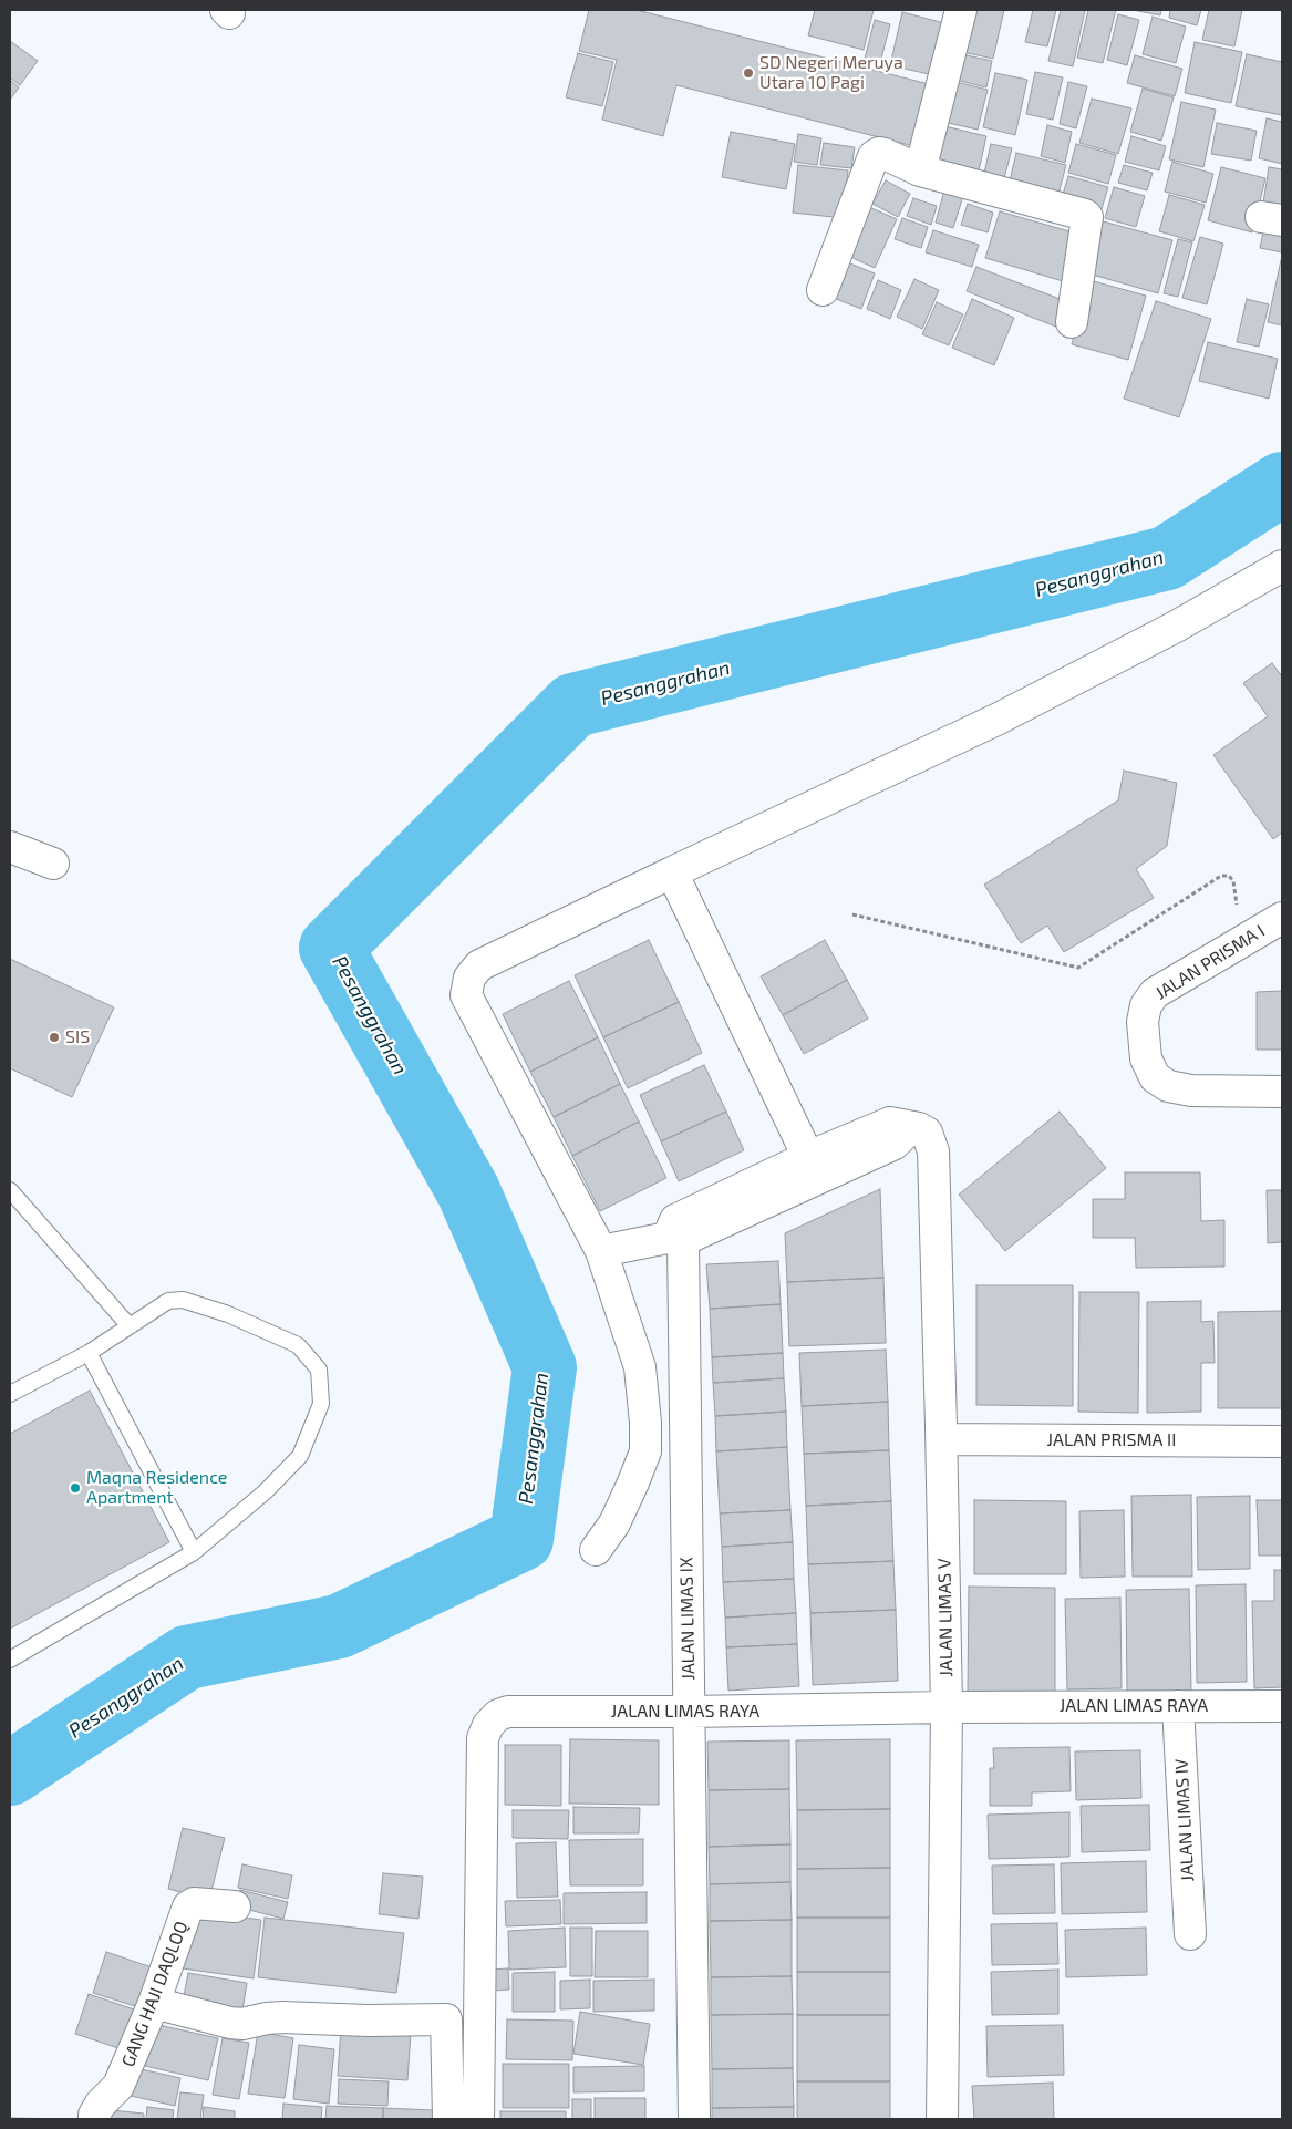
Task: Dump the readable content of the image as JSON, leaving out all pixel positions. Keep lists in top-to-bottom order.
{
  "streets": {
    "street": [
      "JALAN PRISMA I",
      "JALAN PRISMA II",
      "JALAN LIMAS V",
      "JALAN LIMAS IX",
      "JALAN LIMAS RAYA",
      "JALAN LIMAS IV",
      "GANG HAJI DAQLOQ"
    ]
  },
  "crossings": [
    ["JALAN PRISMA II", "JALAN LIMAS V"],
    ["JALAN LIMAS V", "JALAN LIMAS RAYA"],
    ["JALAN LIMAS IX", "JALAN LIMAS RAYA"],
    ["JALAN LIMAS RAYA", "JALAN LIMAS IV"]
  ],
  "water": ["Pesanggrahan"],
  "places": ["SD Negeri Meruya Utara 10 Pagi", "SIS", "Maqna Residence Apartment"]
}
